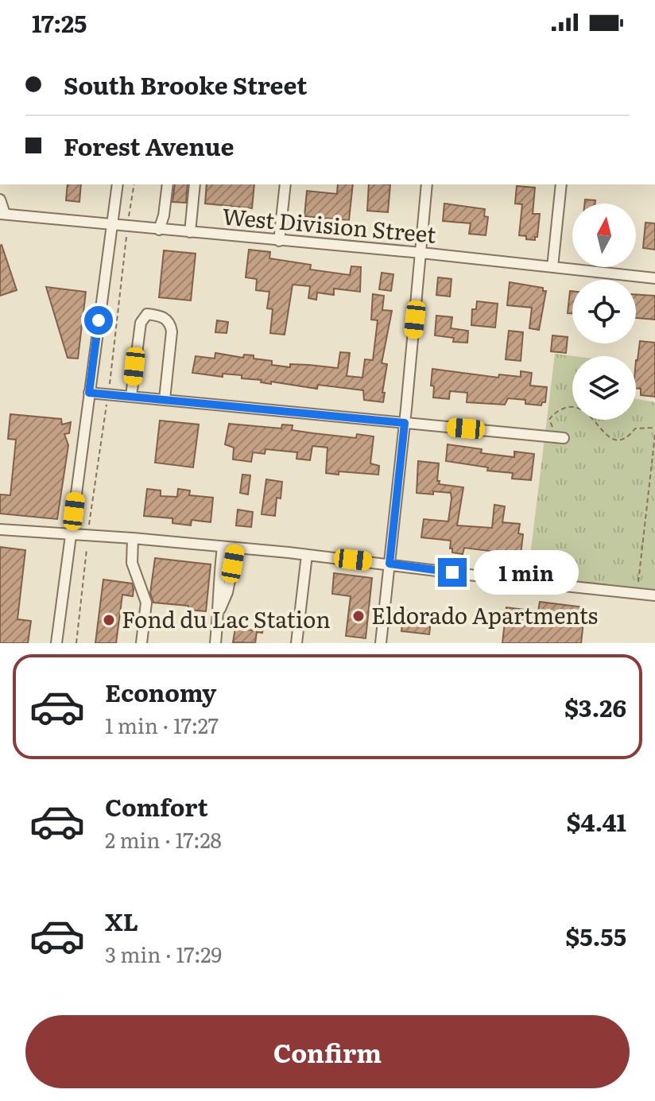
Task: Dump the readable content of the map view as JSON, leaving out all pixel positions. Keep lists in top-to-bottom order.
{
  "streets": {
    "street": ["West Division Street"]
  },
  "places": ["Eldorado Apartments", "Fond du Lac Station"],
  "north": "top",
  "page": {
    "status": "17:25",
    "banner": ["South Brooke Street", "Forest Avenue"],
    "bubble": "1 min",
    "list": [
      {
        "name": "Economy",
        "note": "1 min · 17:27",
        "value": "$3.26"
      },
      {
        "name": "Comfort",
        "note": "2 min · 17:28",
        "value": "$4.41"
      },
      {
        "name": "XL",
        "note": "3 min · 17:29",
        "value": "$5.55"
      }
    ],
    "buttons": "Confirm"
  }
}
